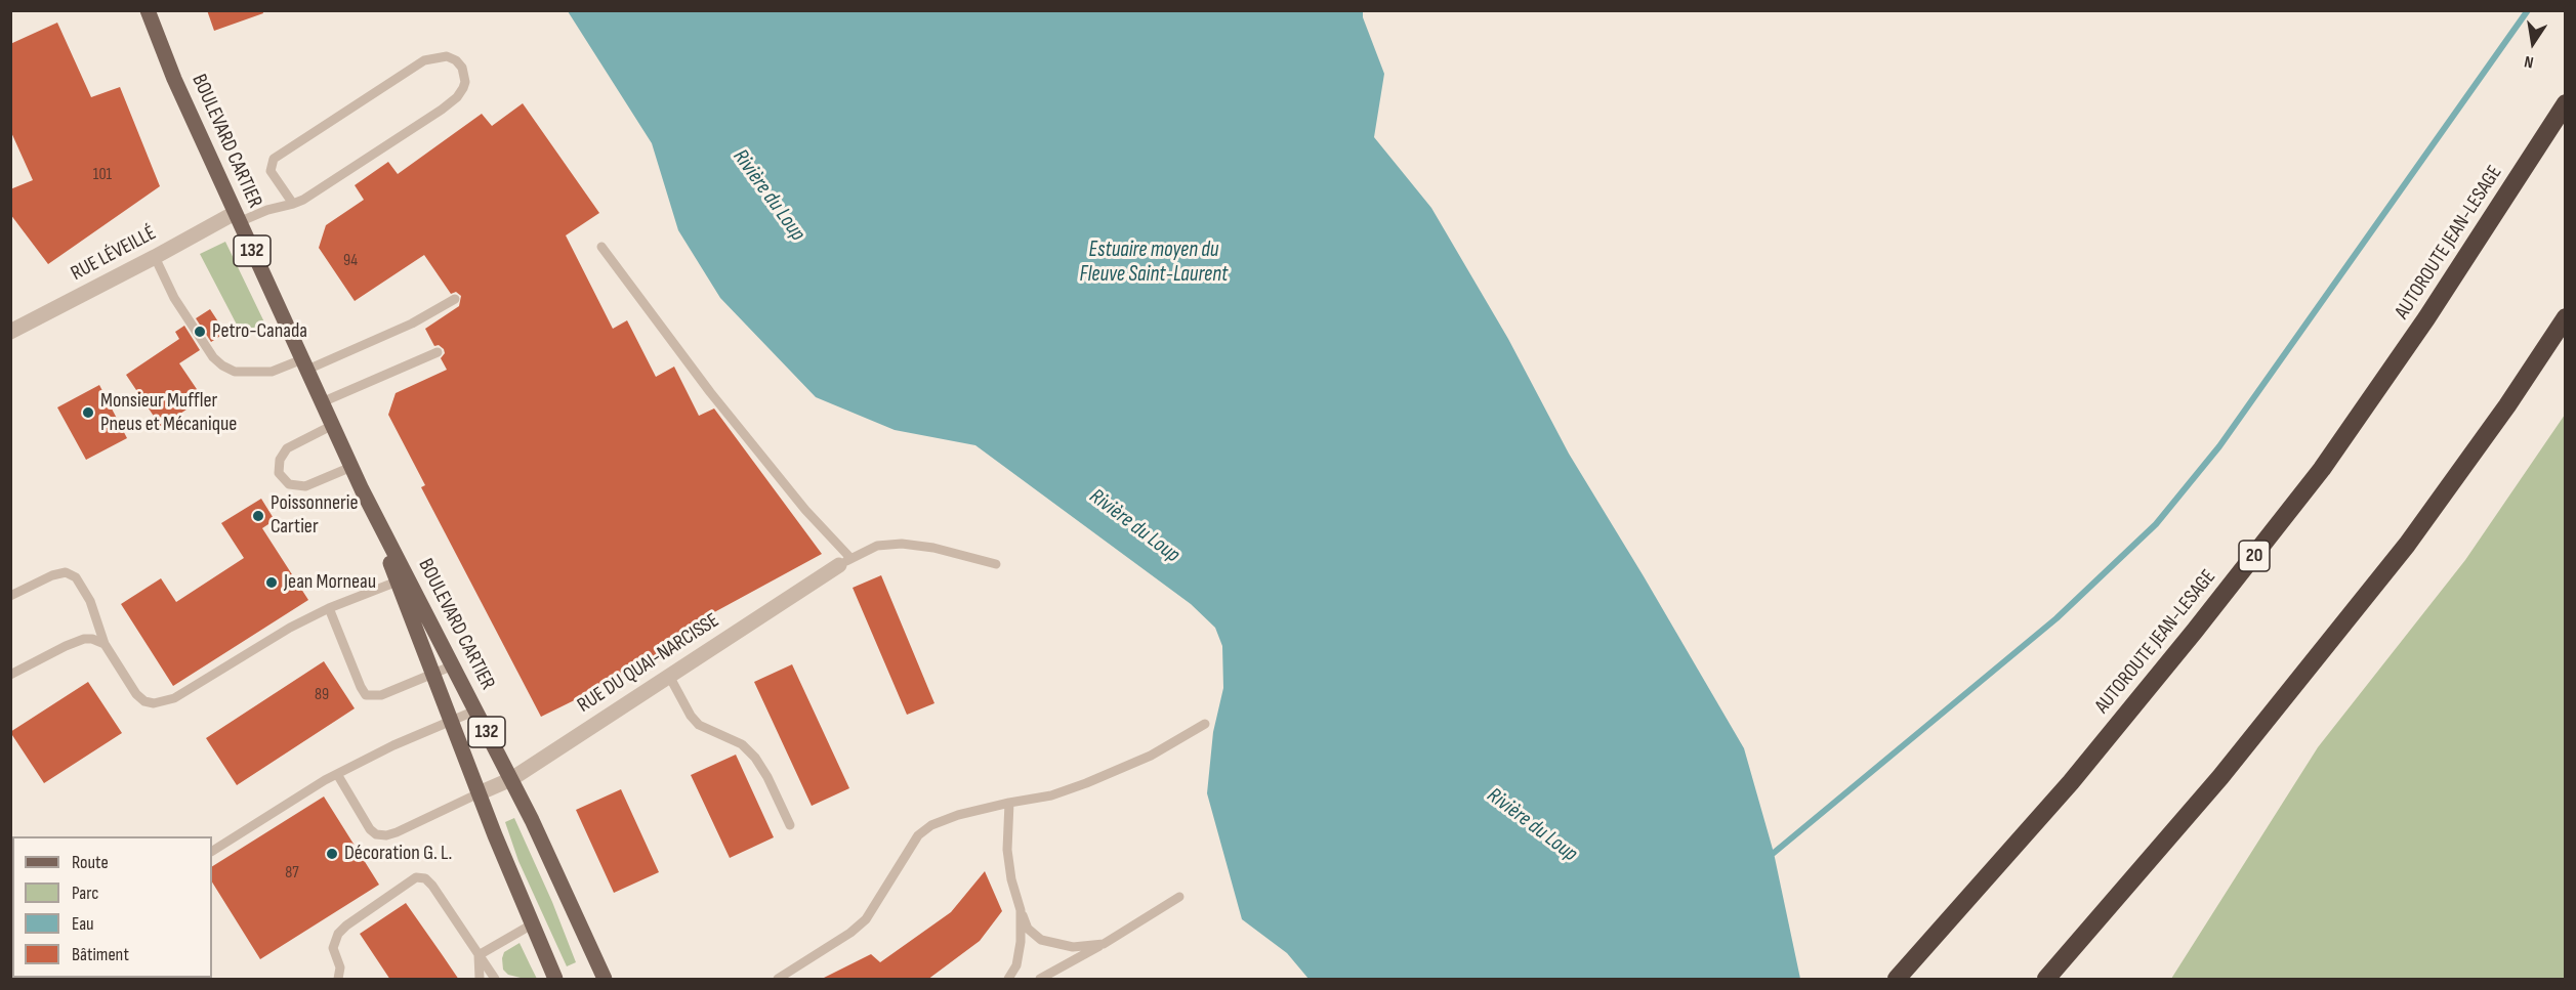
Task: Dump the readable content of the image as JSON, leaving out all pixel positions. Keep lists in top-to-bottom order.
{
  "streets": {
    "highway": ["AUTOROUTE JEAN-LESAGE", "20"],
    "main road": ["BOULEVARD CARTIER", "132"],
    "street": ["RUE LÉVEILLÉ", "RUE DU QUAI-NARCISSE"]
  },
  "crossings": [
    ["BOULEVARD CARTIER", "RUE LÉVEILLÉ"],
    ["BOULEVARD CARTIER", "RUE DU QUAI-NARCISSE"]
  ],
  "water": ["Rivière du Loup", "Estuaire moyen du Fleuve Saint-Laurent"],
  "places": [
    "Petro-Canada",
    "Monsieur Muffler Pneus et Mécanique",
    "Poissonnerie Cartier",
    "Jean Morneau",
    "Décoration G. L."
  ],
  "house_numbers": [
    "101",
    "94",
    "89",
    "87"
  ],
  "legend": [
    "Route",
    "Parc",
    "Eau",
    "Bâtiment"
  ],
  "north": "bottom"
}
